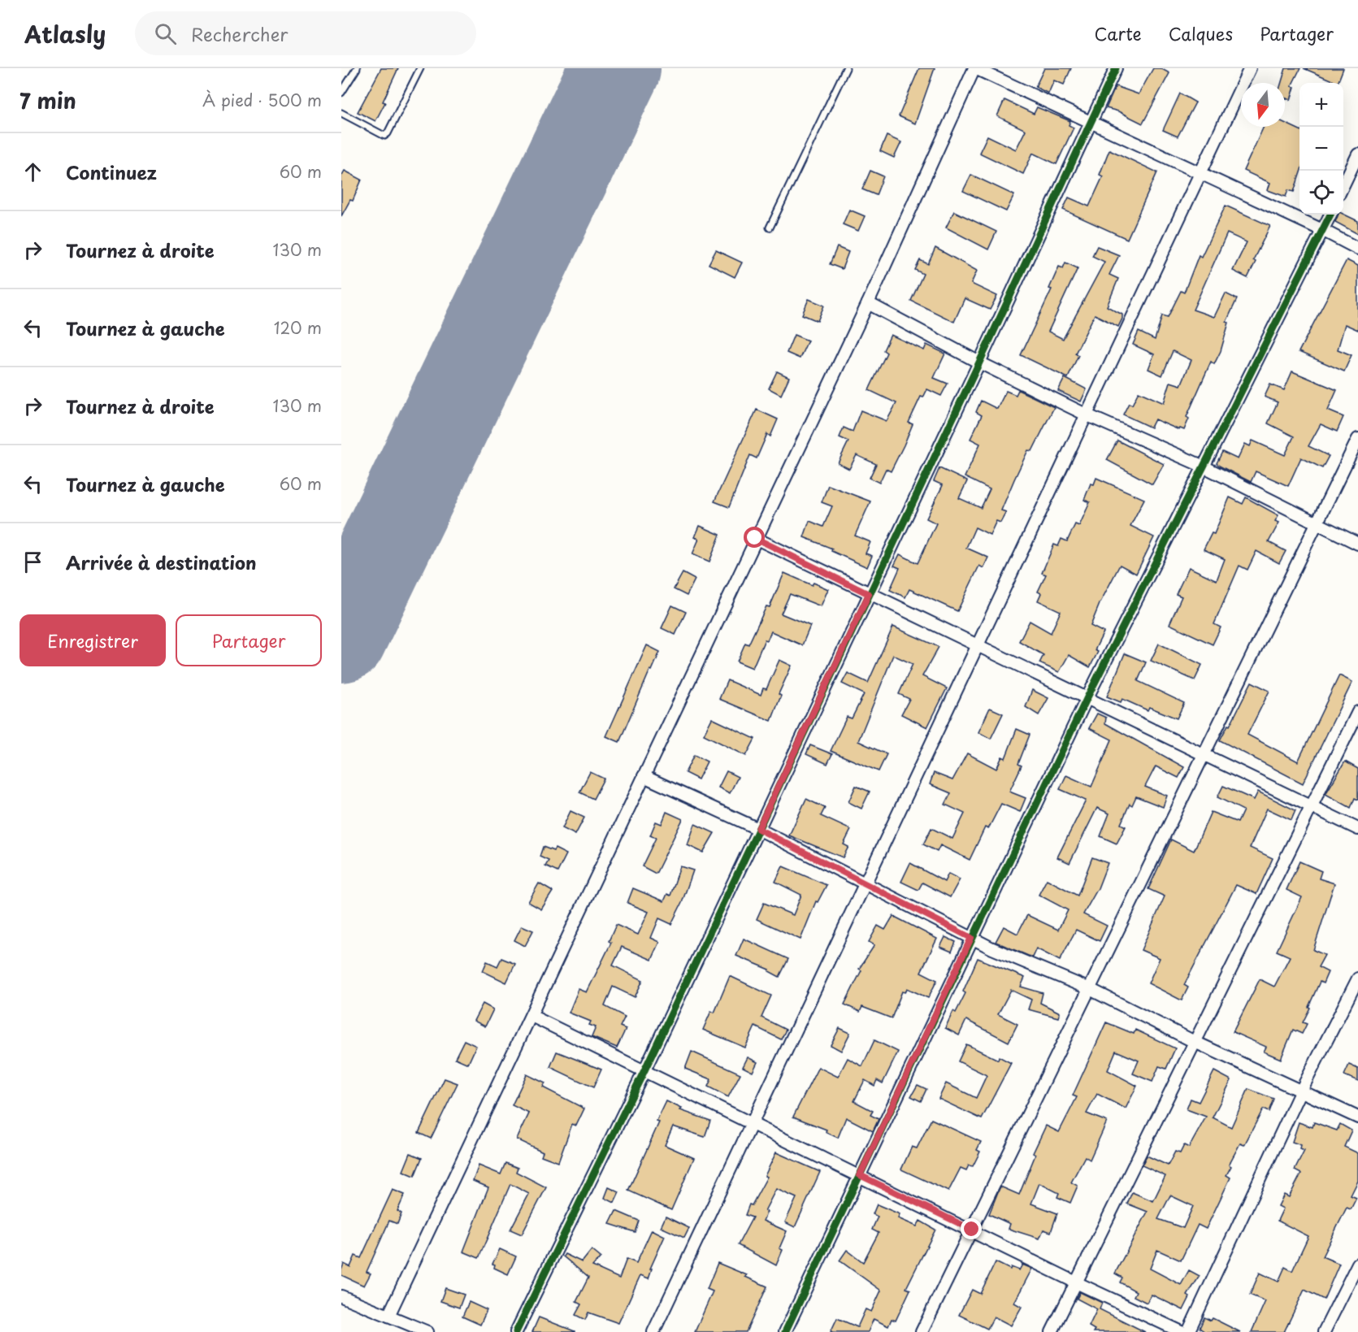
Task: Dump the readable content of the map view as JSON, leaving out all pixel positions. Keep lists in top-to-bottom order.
{
  "north": "bottom",
  "page": {
    "header": "Atlasly",
    "search": "Rechercher",
    "nav": ["Carte", "Calques", "Partager"],
    "heading": ["7 min", "À pied · 500 m"],
    "map_buttons": ["+", "−"],
    "list": [
      ["Continuez", "60 m"],
      ["Tournez à droite", "130 m"],
      ["Tournez à gauche", "120 m"],
      ["Tournez à droite", "130 m"],
      ["Tournez à gauche", "60 m"],
      "Arrivée à destination"
    ],
    "buttons": ["Enregistrer", "Partager"]
  }
}
